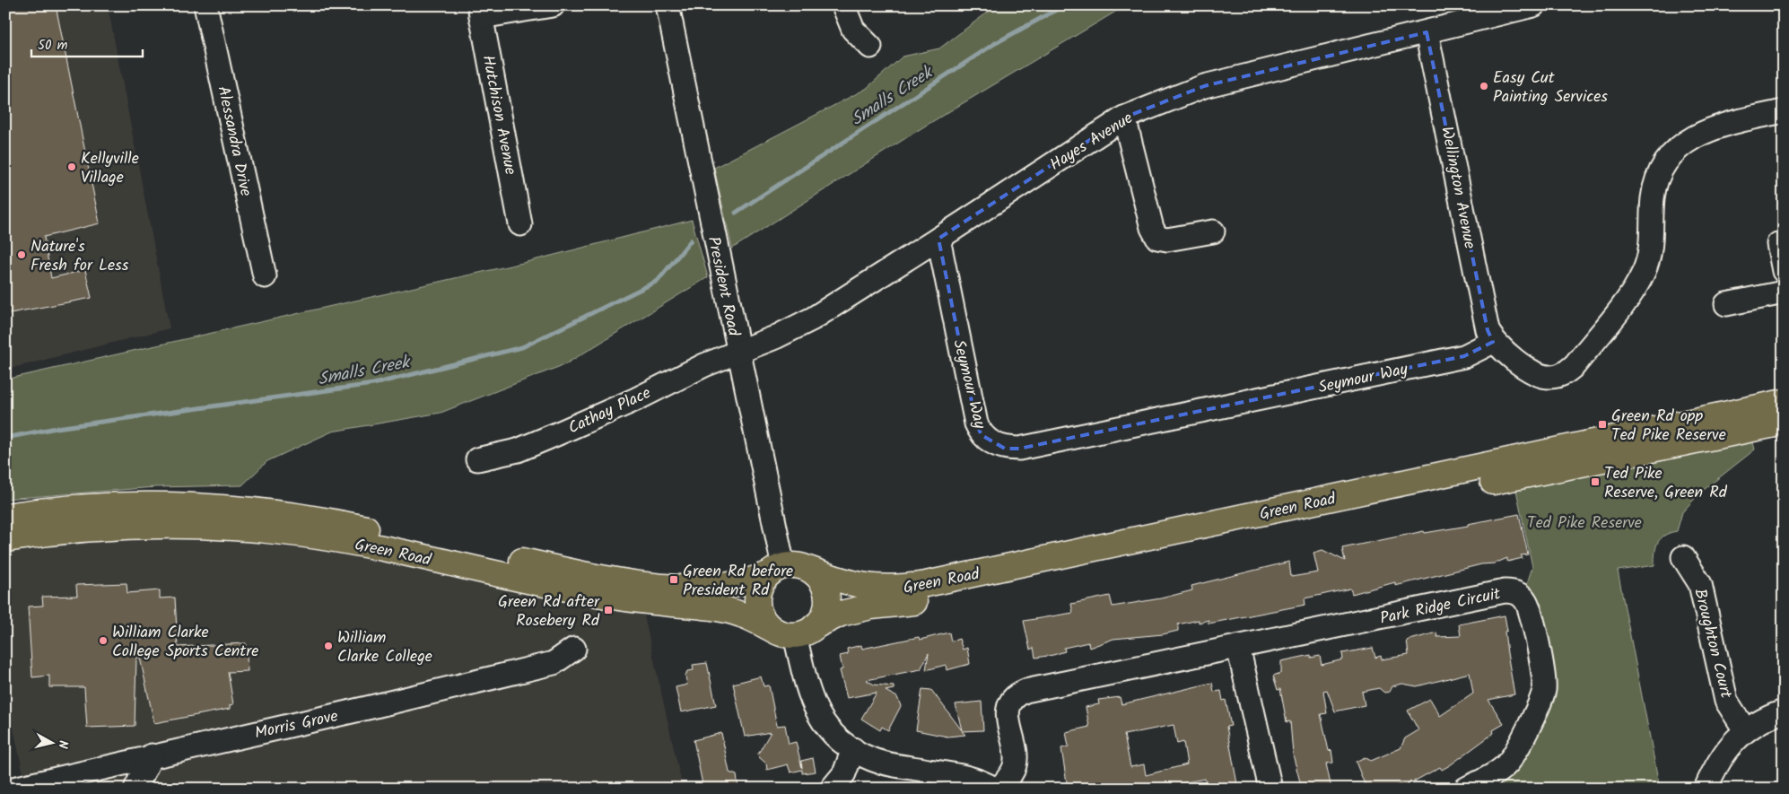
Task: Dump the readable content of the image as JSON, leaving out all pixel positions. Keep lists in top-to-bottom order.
{
  "streets": {
    "main road": ["Green Road"],
    "street": [
      "Hutchison Avenue",
      "Alessandra Drive",
      "Hayes Avenue",
      "Wellington Avenue",
      "President Road",
      "Seymour Way",
      "Cathay Place",
      "Park Ridge Circuit",
      "Broughton Court",
      "Morris Grove"
    ]
  },
  "crossings": [
    ["Hayes Avenue", "Wellington Avenue"],
    ["Hayes Avenue", "President Road"],
    ["Hayes Avenue", "Seymour Way"],
    ["Hayes Avenue", "Cathay Place"],
    ["Wellington Avenue", "Seymour Way"],
    ["President Road", "Cathay Place"],
    ["President Road", "Green Road"]
  ],
  "water": ["Smalls Creek"],
  "parks": ["Ted Pike Reserve"],
  "places": {
    "other": [
      "Easy Cut Painting Services",
      "Kellyville Village",
      "Nature's Fresh for Less",
      "William Clarke College Sports Centre",
      "William Clarke College"
    ],
    "transit": [
      "Green Rd opp Ted Pike Reserve",
      "Ted Pike Reserve, Green Rd",
      "Green Rd before President Rd",
      "Green Rd after Rosebery Rd"
    ]
  },
  "scale_bar": "50 m",
  "north": "right"
}
